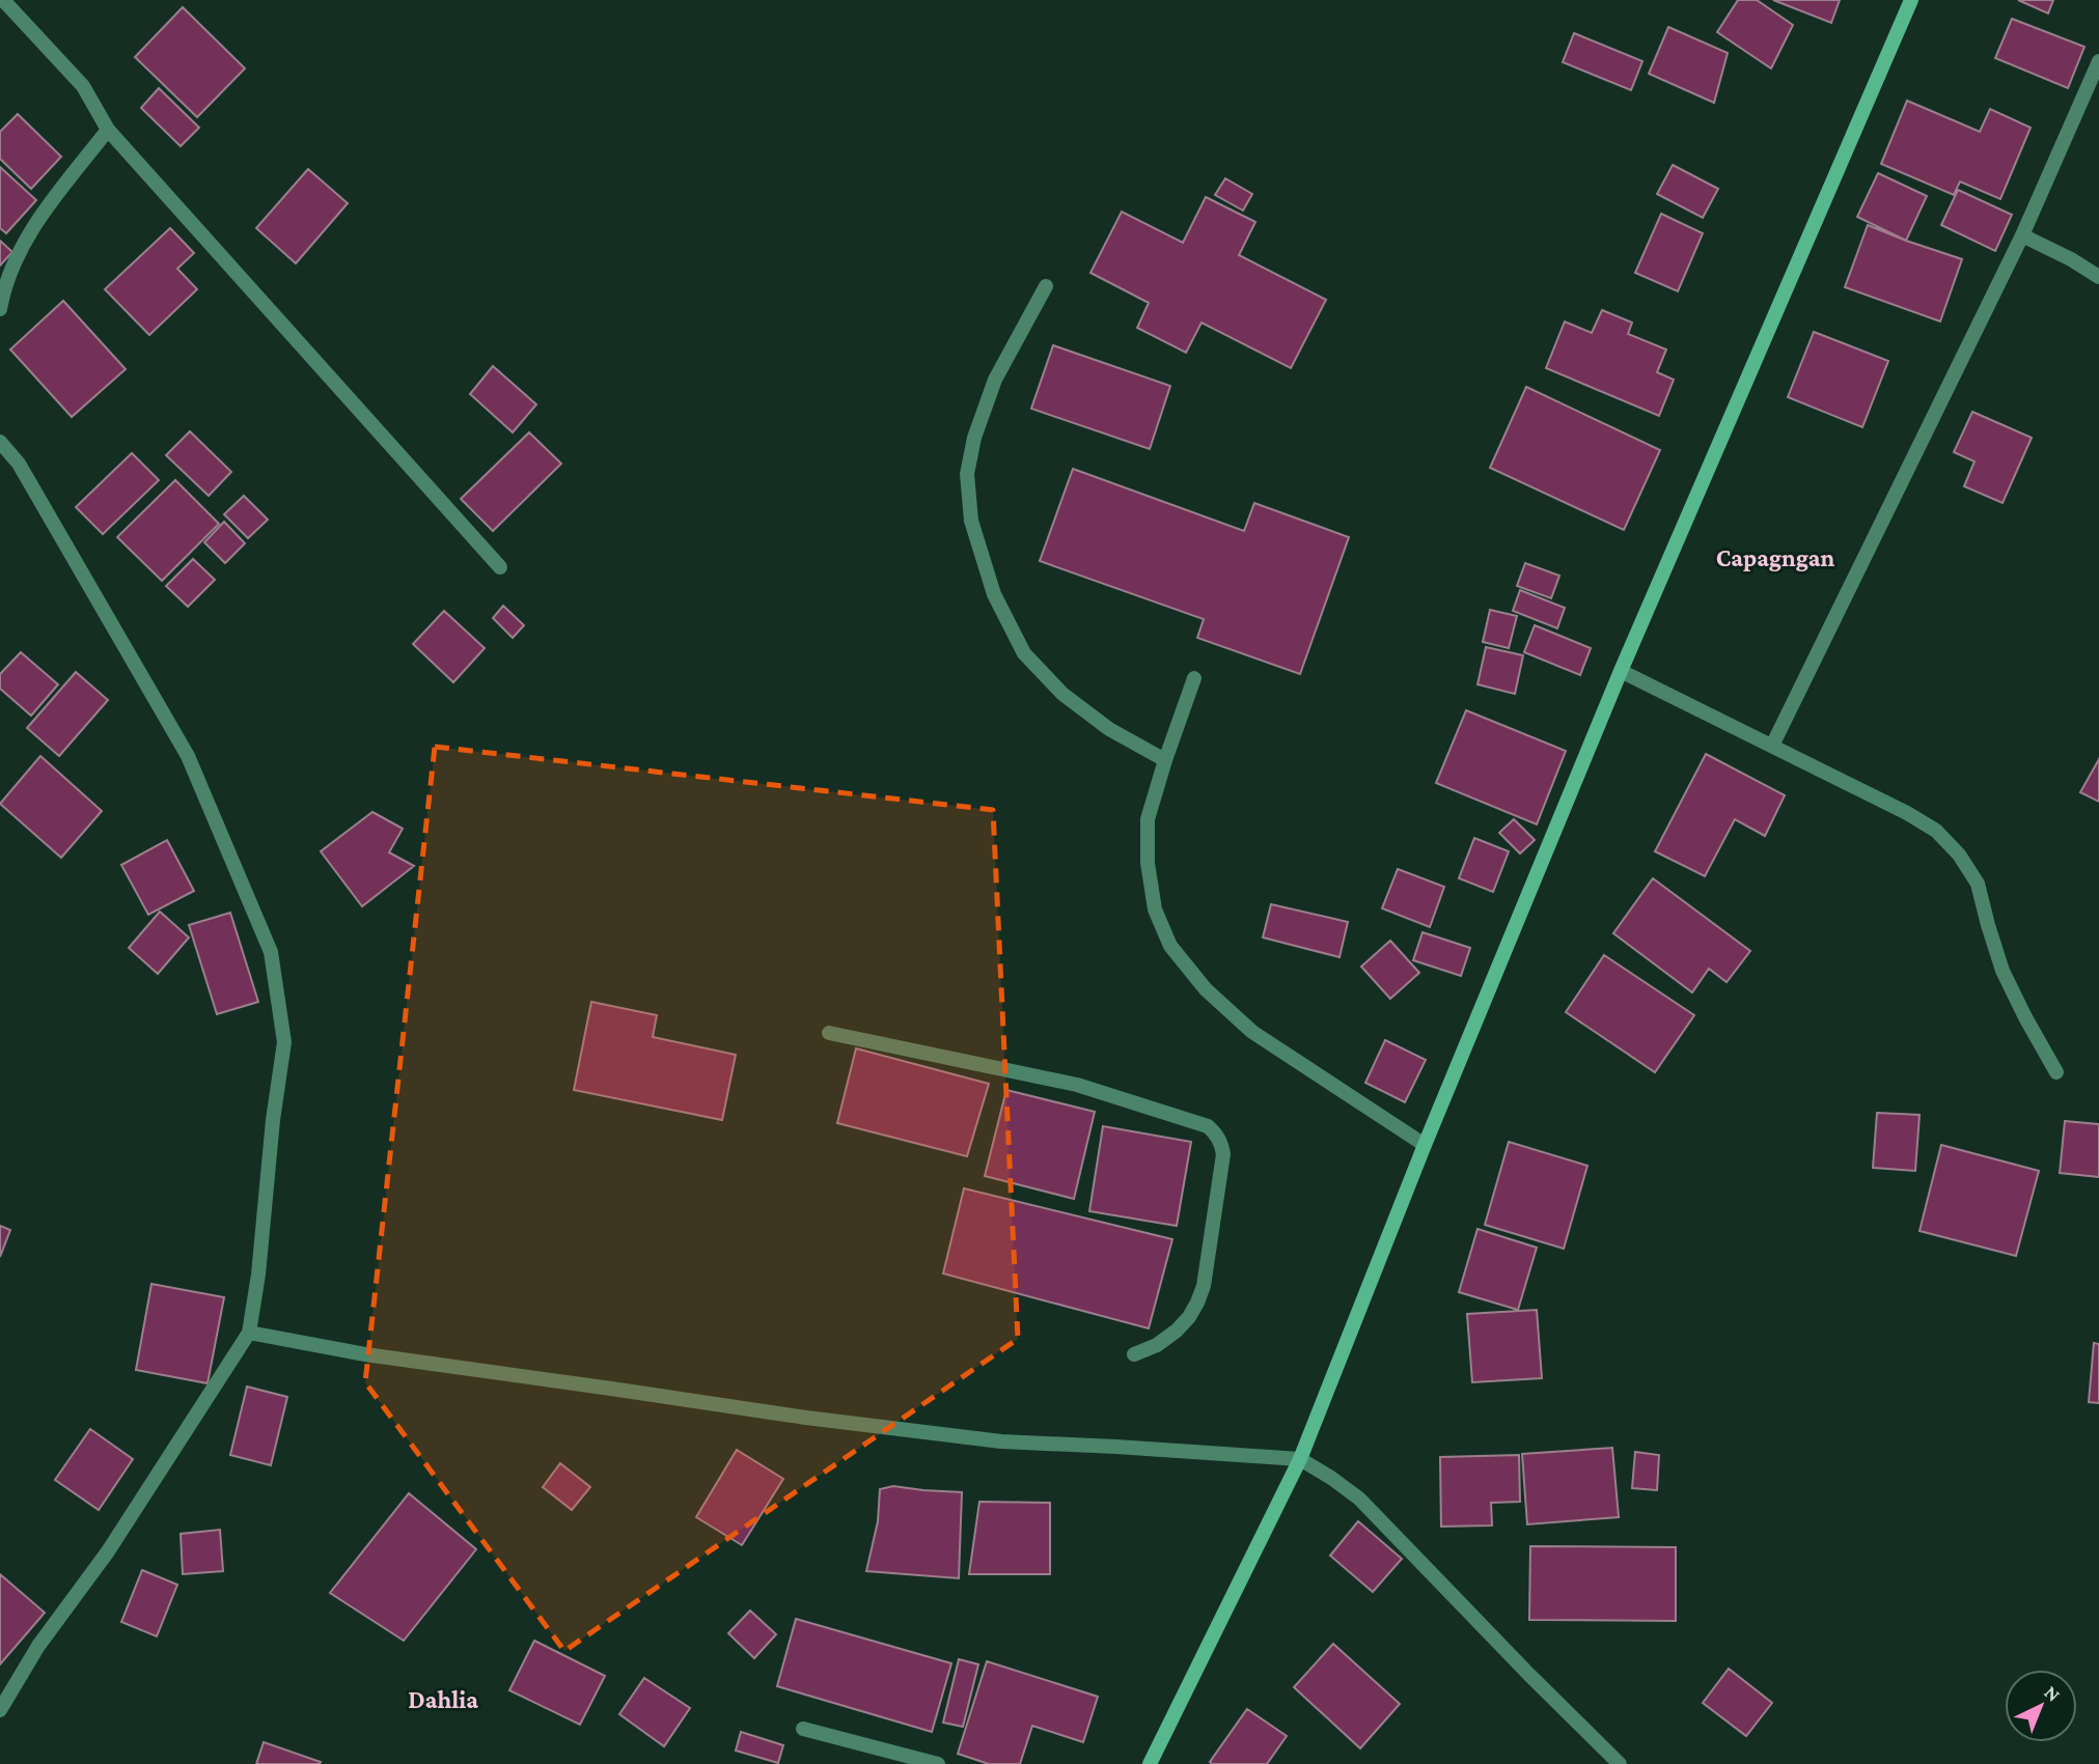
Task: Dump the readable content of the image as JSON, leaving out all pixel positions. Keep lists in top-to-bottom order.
{
  "districts": ["Capagngan", "Dahlia"],
  "north": "top right"
}
